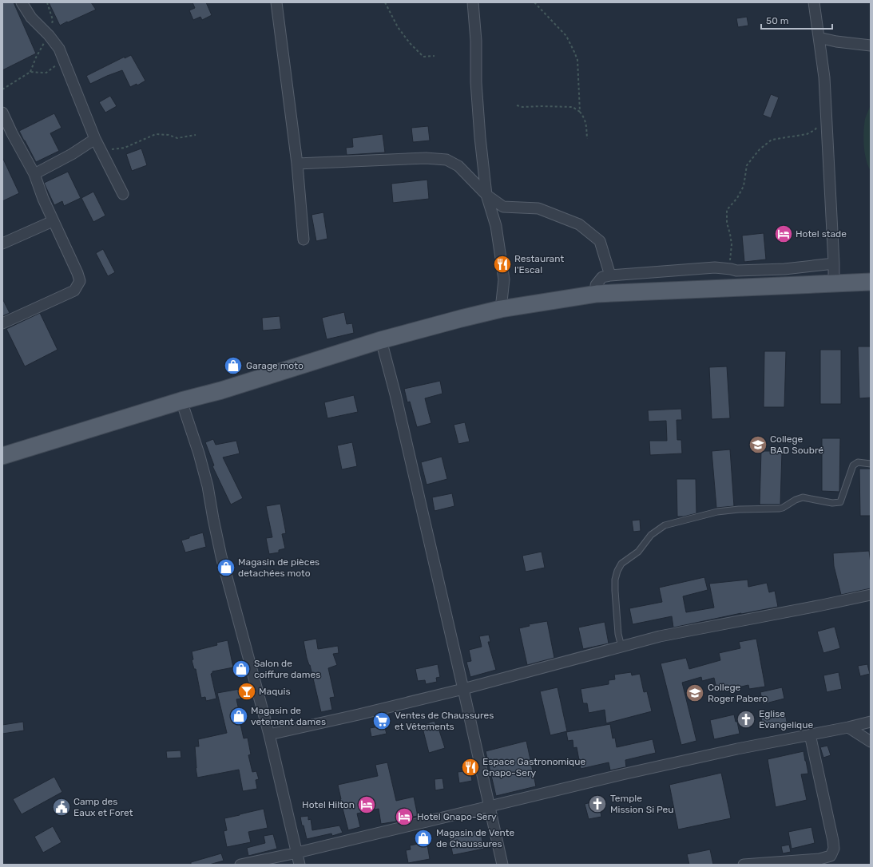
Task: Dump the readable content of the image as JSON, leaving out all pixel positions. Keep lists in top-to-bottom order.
{
  "places": {
    "hotel": ["Hotel stade", "Hotel Hilton", "Hotel Gnapo-Sery"],
    "restaurant": ["Restaurant l'Escal", "Espace Gastronomique Gnapo-Sery"],
    "shop": [
      "Garage moto",
      "Magasin de pièces detachées moto",
      "Salon de coiffure dames",
      "Magasin de vetement dames",
      "Magasin de Vente de Chaussures"
    ],
    "school or university": ["College BAD Soubré", "College Roger Pabero"],
    "bar": ["Maquis"],
    "church": ["Eglise Evangelique", "Temple Mission Si Peu"],
    "supermarket": ["Ventes de Chaussures et Vêtements"],
    "public building": ["Camp des Eaux et Foret"]
  },
  "scale_bar": "50 m"
}
